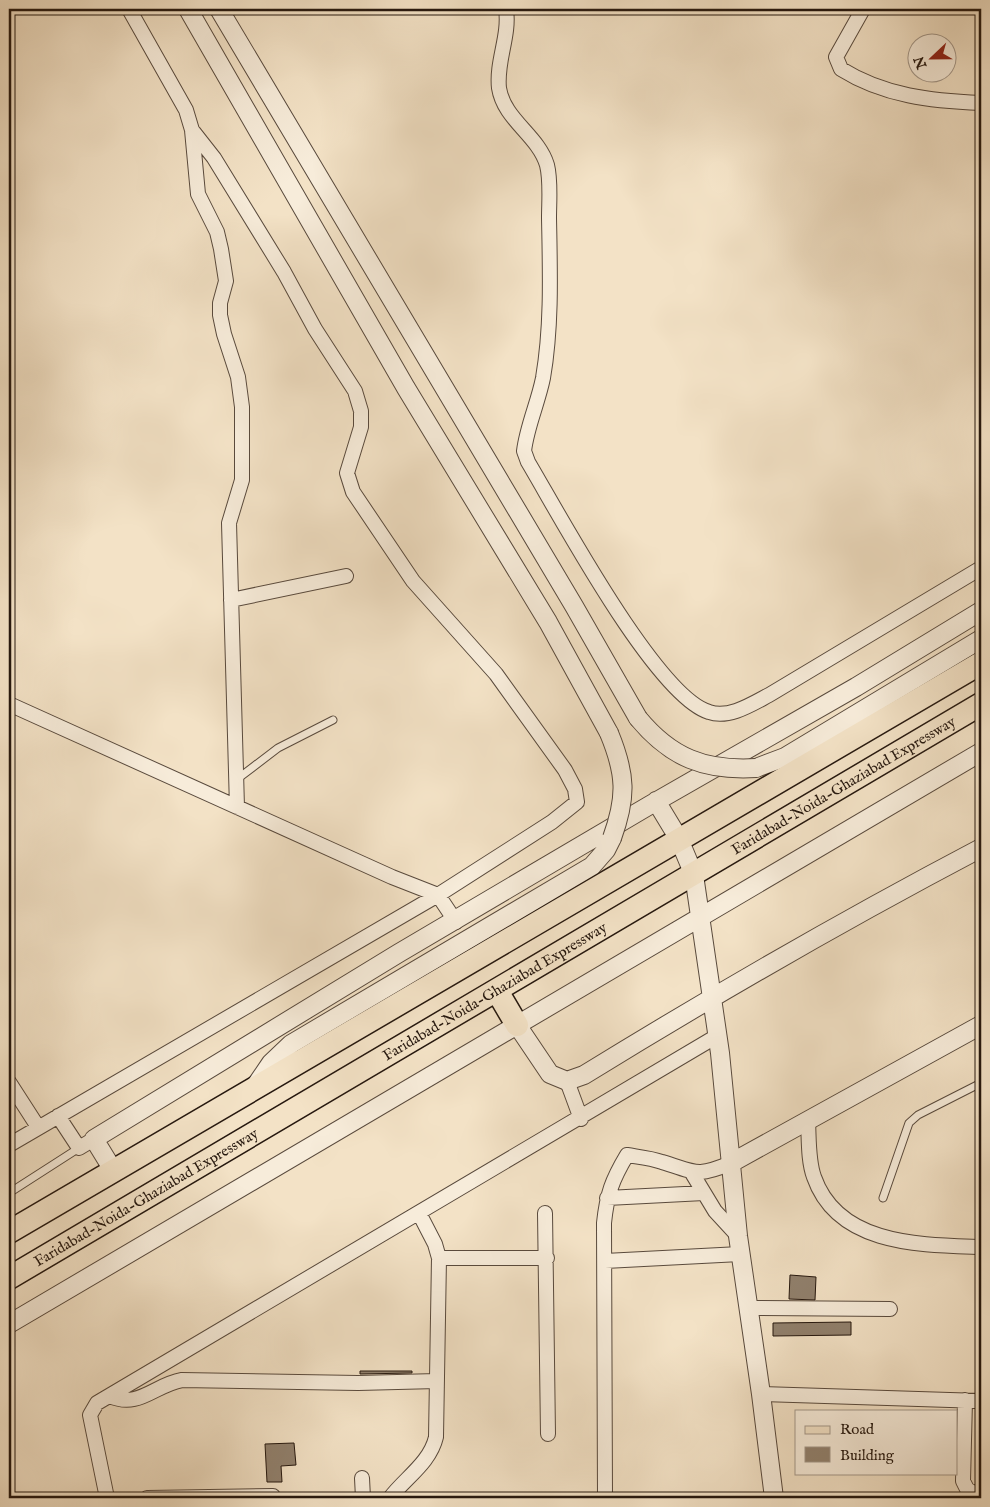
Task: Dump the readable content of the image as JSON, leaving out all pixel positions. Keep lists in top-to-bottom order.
{
  "streets": {
    "main road": ["Faridabad-Noida-Ghaziabad Expressway"]
  },
  "legend": ["Road", "Building"],
  "north": "left"
}
